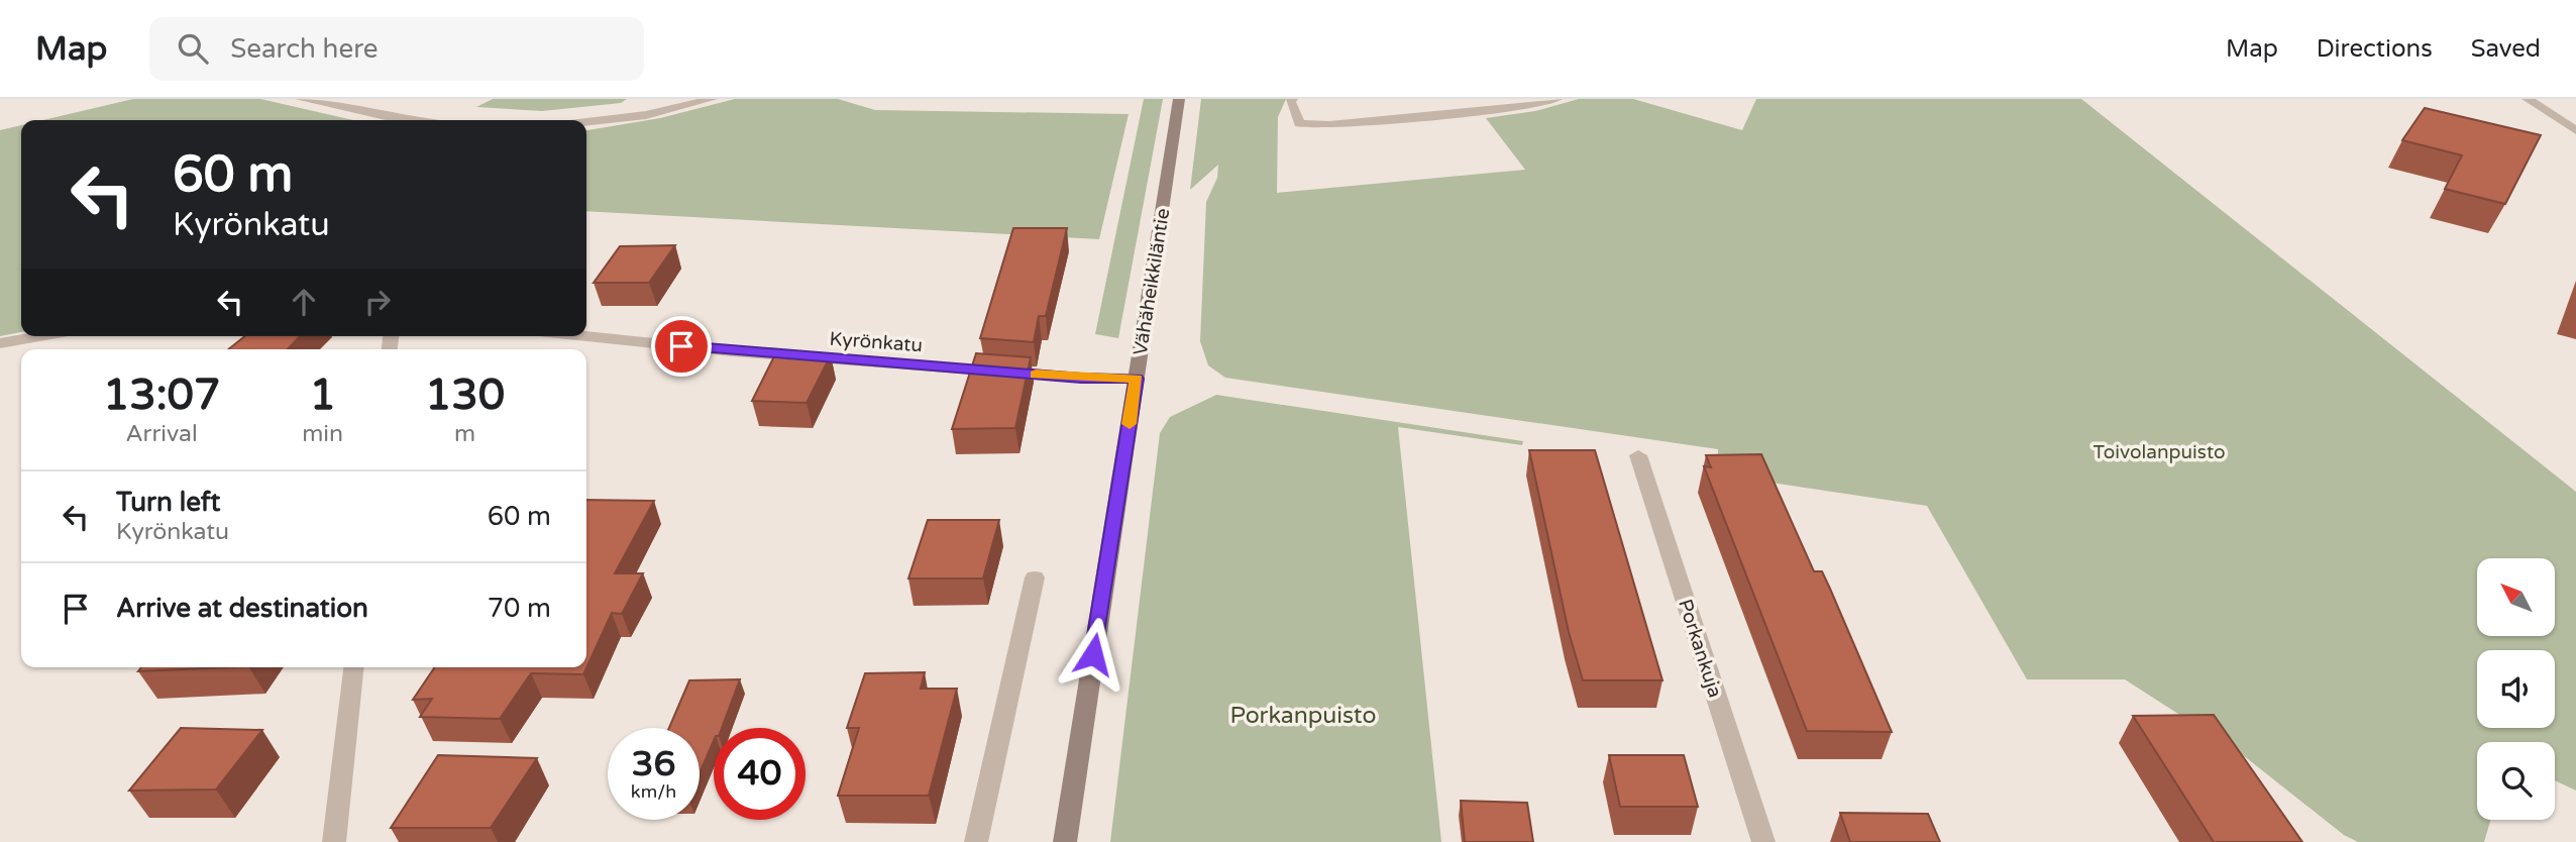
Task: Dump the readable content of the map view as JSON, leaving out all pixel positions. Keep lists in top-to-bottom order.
{
  "streets": {
    "street": ["Vähäheikkiläntie", "Kyrönkatu", "Porkankuja"]
  },
  "crossings": [
    ["Vähäheikkiläntie", "Kyrönkatu"]
  ],
  "parks": ["Toivolanpuisto", "Porkanpuisto"],
  "north": "top left",
  "page": {
    "header": "Map",
    "search": "Search here",
    "nav": ["Map", "Directions", "Saved"],
    "turn": ["60 m", "Kyrönkatu"],
    "eta": [
      "13:07",
      "Arrival",
      "1",
      "min",
      "130",
      "m"
    ],
    "list": [
      {
        "name": "Turn left",
        "note": "Kyrönkatu",
        "value": "60 m"
      },
      {
        "name": "Arrive at destination",
        "value": "70 m"
      }
    ],
    "speed": "36 km/h",
    "limit": "40"
  }
}
